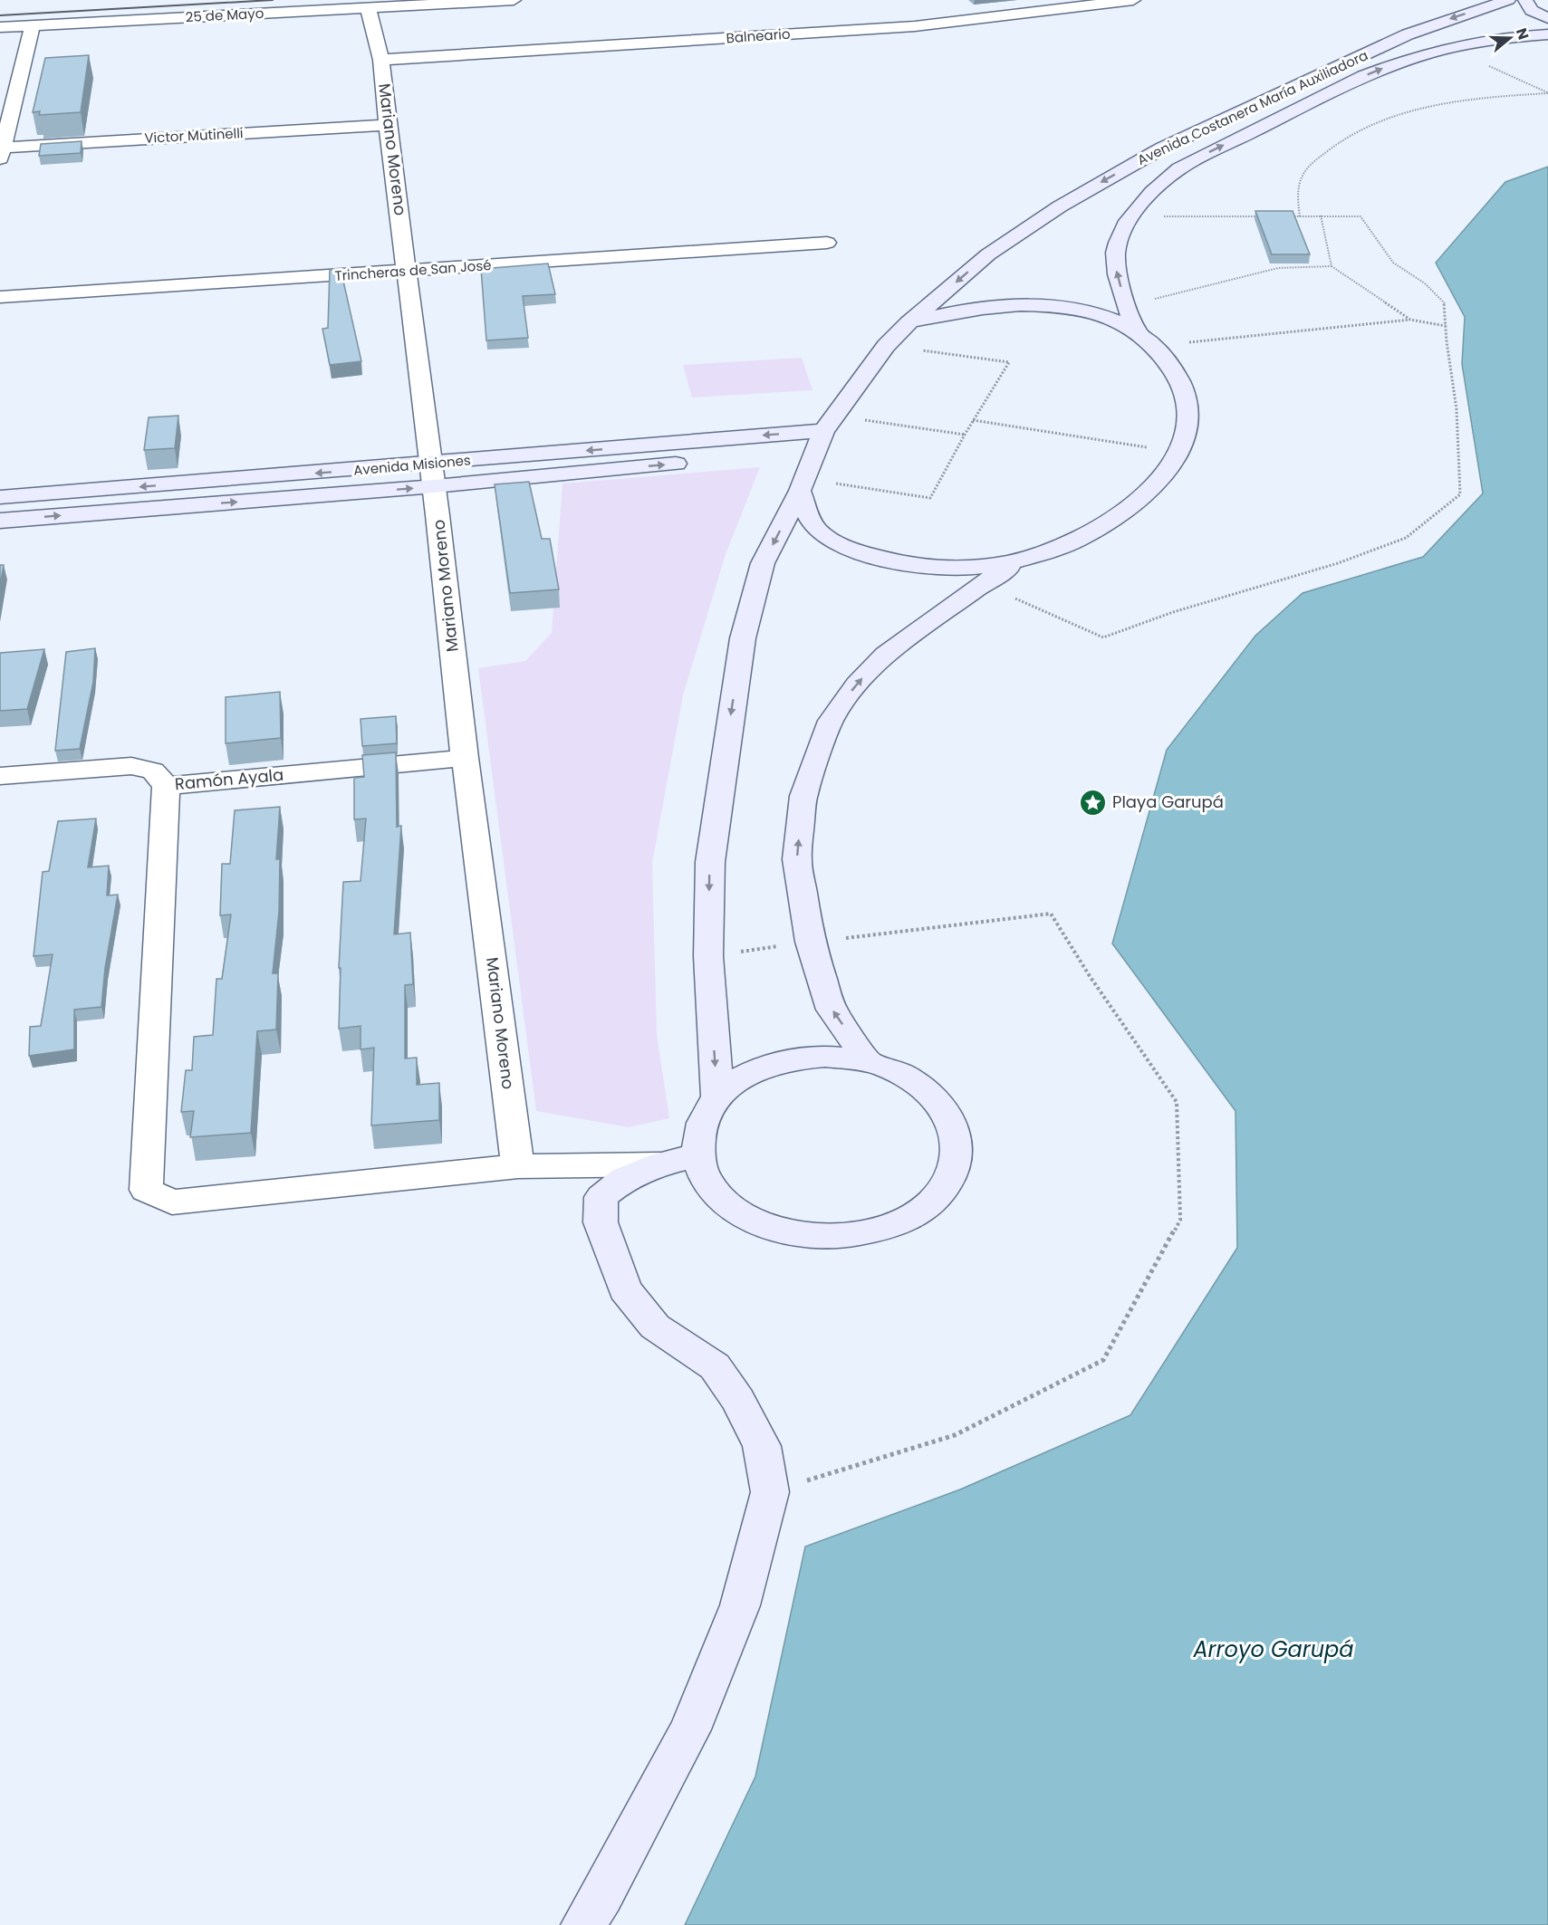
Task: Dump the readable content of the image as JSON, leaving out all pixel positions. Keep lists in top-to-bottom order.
{
  "streets": {
    "main road": ["Avenida Costanera María Auxiliadora", "Avenida Misiones"],
    "street": [
      "25 de Mayo",
      "Balneario",
      "Victor Mutinelli",
      "Mariano Moreno",
      "Trincheras de San José",
      "Ramón Ayala"
    ]
  },
  "crossings": [
    ["25 de Mayo", "Mariano Moreno"],
    ["Balneario", "Mariano Moreno"],
    ["Avenida Costanera María Auxiliadora", "Avenida Misiones"],
    ["Victor Mutinelli", "Mariano Moreno"],
    ["Mariano Moreno", "Trincheras de San José"],
    ["Mariano Moreno", "Avenida Misiones"],
    ["Mariano Moreno", "Ramón Ayala"]
  ],
  "water": ["Arroyo Garupá"],
  "places": {
    "place": ["Playa Garupá"]
  },
  "north": "right"
}
